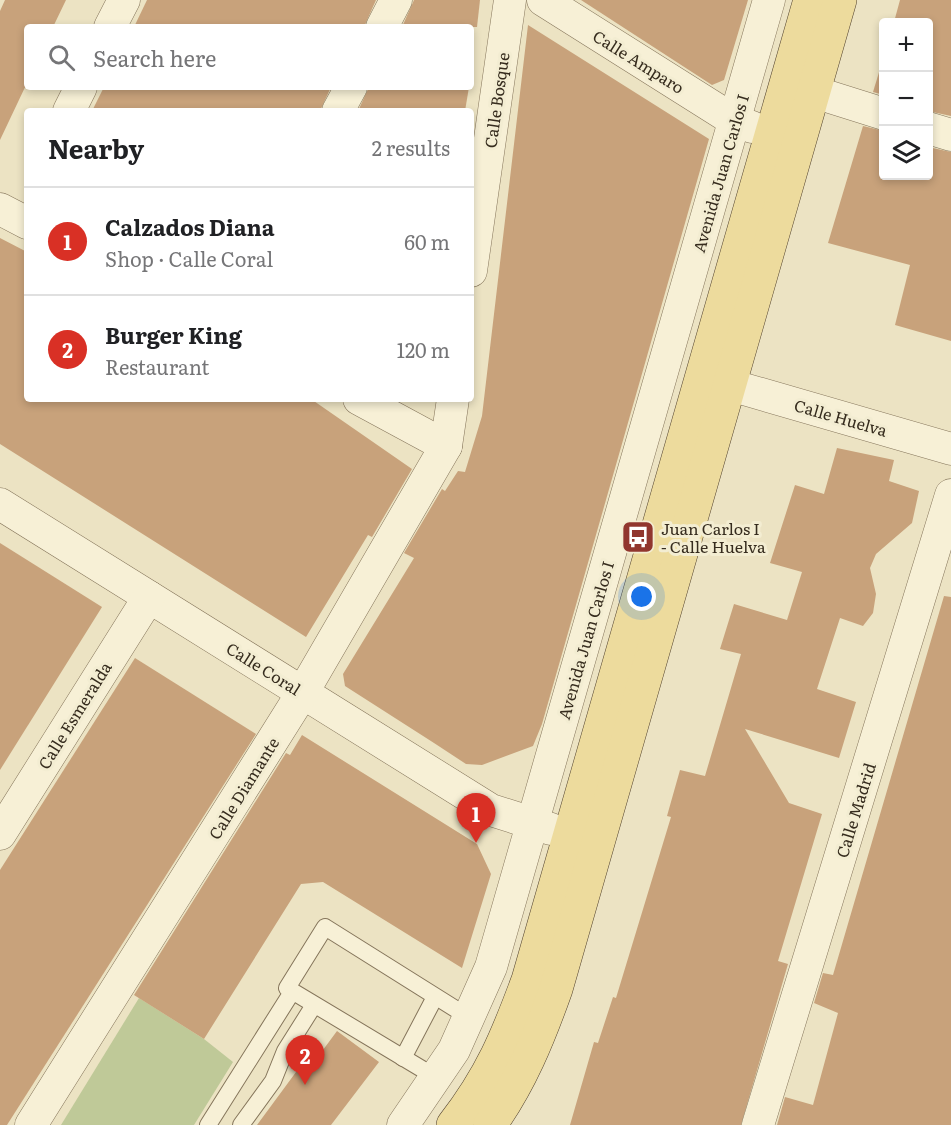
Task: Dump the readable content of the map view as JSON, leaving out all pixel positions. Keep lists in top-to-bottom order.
{
  "streets": {
    "street": [
      "Calle Amparo",
      "Calle Bosque",
      "Avenida Juan Carlos I",
      "Calle Huelva",
      "Calle Coral",
      "Calle Esmeralda",
      "Calle Diamante",
      "Calle Madrid"
    ]
  },
  "crossings": [
    ["Calle Amparo", "Avenida Juan Carlos I"],
    ["Avenida Juan Carlos I", "Calle Coral"],
    ["Calle Coral", "Calle Esmeralda"],
    ["Calle Coral", "Calle Diamante"]
  ],
  "places": {
    "bus stop": ["Juan Carlos I - Calle Huelva"]
  },
  "page": {
    "map_buttons": ["+", "−"],
    "search": "Search here",
    "heading": ["Nearby", "2 results"],
    "list": [
      {
        "mark": "1",
        "name": "Calzados Diana",
        "note": "Shop · Calle Coral",
        "value": "60 m"
      },
      {
        "mark": "2",
        "name": "Burger King",
        "note": "Restaurant",
        "value": "120 m"
      }
    ],
    "pins": ["1", "2"]
  }
}
